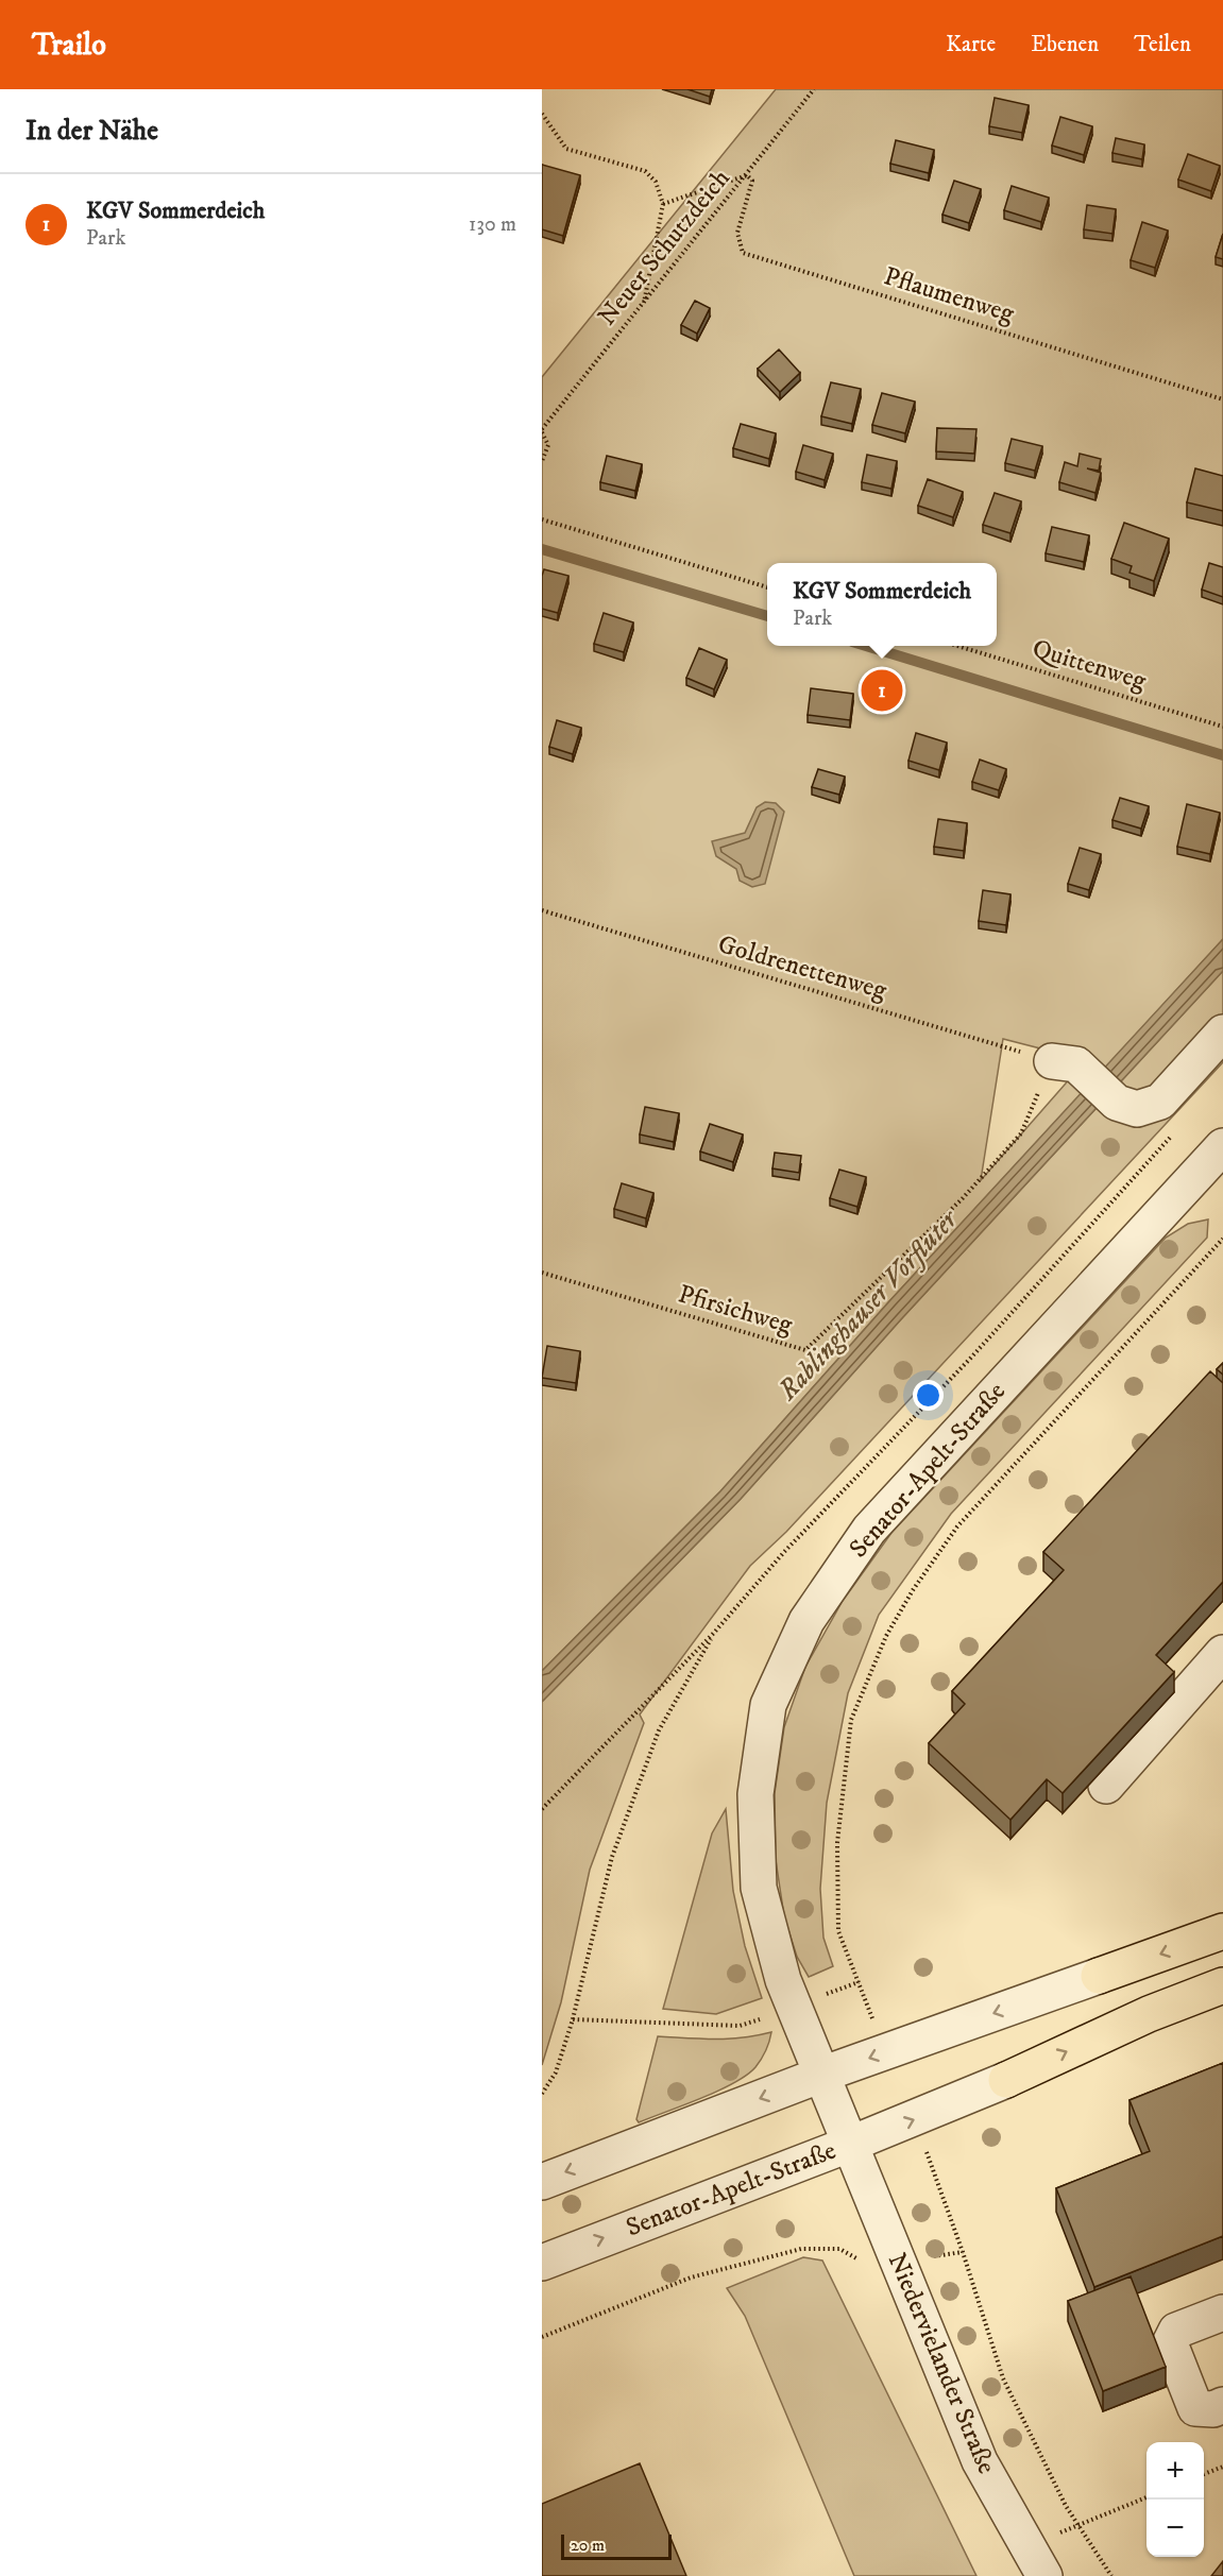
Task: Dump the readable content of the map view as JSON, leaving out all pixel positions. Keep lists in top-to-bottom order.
{
  "streets": {
    "street": ["Senator-Apelt-Straße", "Niedervielander Straße"],
    "path": [
      "Neuer Schutzdeich",
      "Pflaumenweg",
      "Quittenweg",
      "Goldrenettenweg",
      "Pfirsichweg"
    ]
  },
  "crossings": [
    ["Neuer Schutzdeich", "Pflaumenweg"],
    ["Goldrenettenweg", "Pfirsichweg"],
    ["Senator-Apelt-Straße", "Niedervielander Straße"]
  ],
  "water": ["Rablinghauser Vorfluter"],
  "scale_bar": "20 m",
  "page": {
    "header": "Trailo",
    "nav": ["Karte", "Ebenen", "Teilen"],
    "heading": "In der Nähe",
    "list": [
      {
        "mark": "1",
        "name": "KGV Sommerdeich",
        "note": "Park",
        "value": "130 m"
      }
    ],
    "popup": ["KGV Sommerdeich", "Park"],
    "pins": "1",
    "map_buttons": ["+", "−"],
    "scale": "20 m"
  }
}
